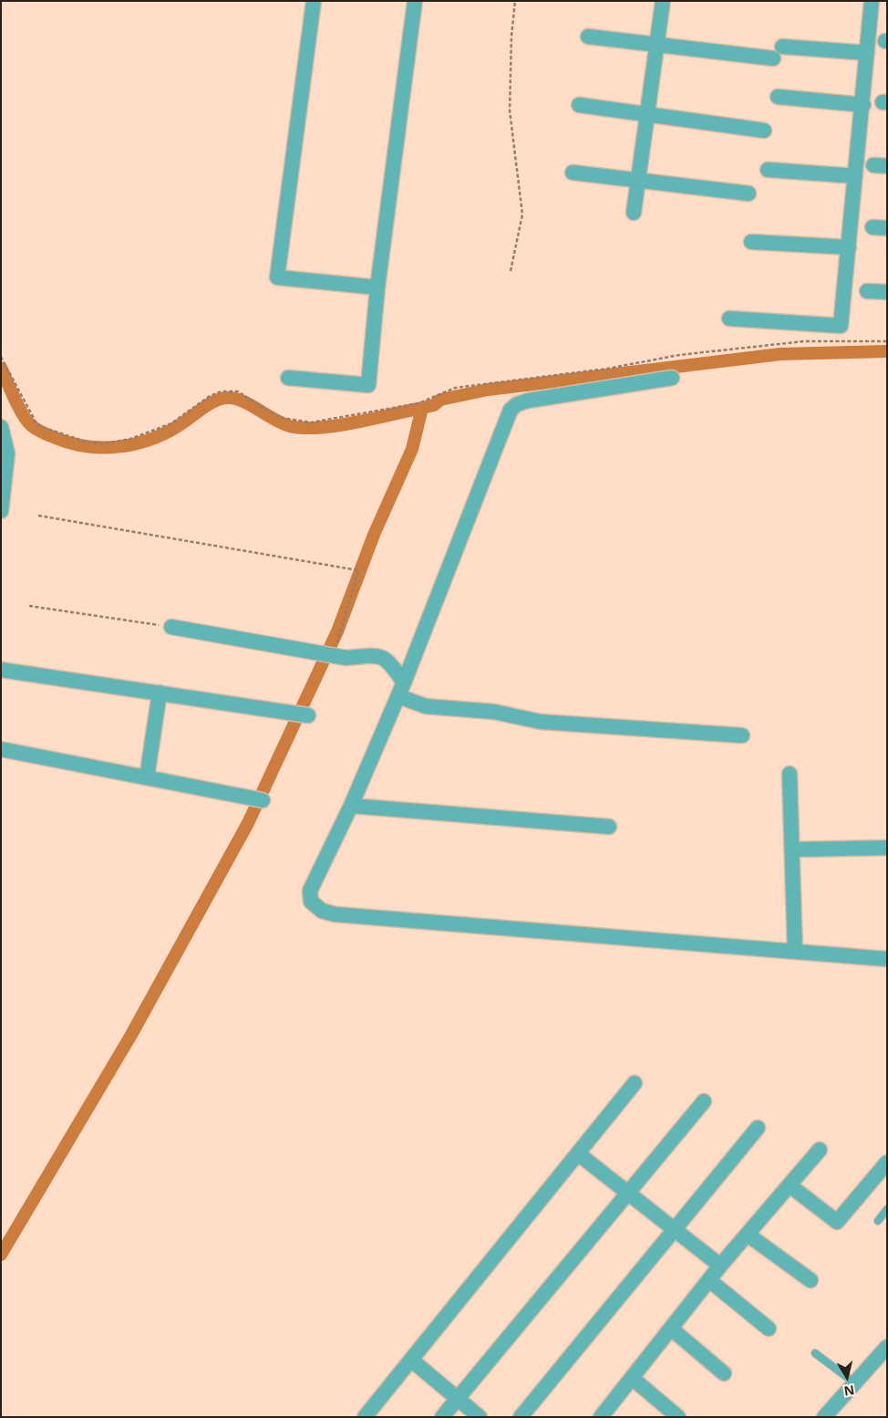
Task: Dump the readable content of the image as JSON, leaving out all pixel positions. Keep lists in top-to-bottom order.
{
  "north": "bottom"
}
